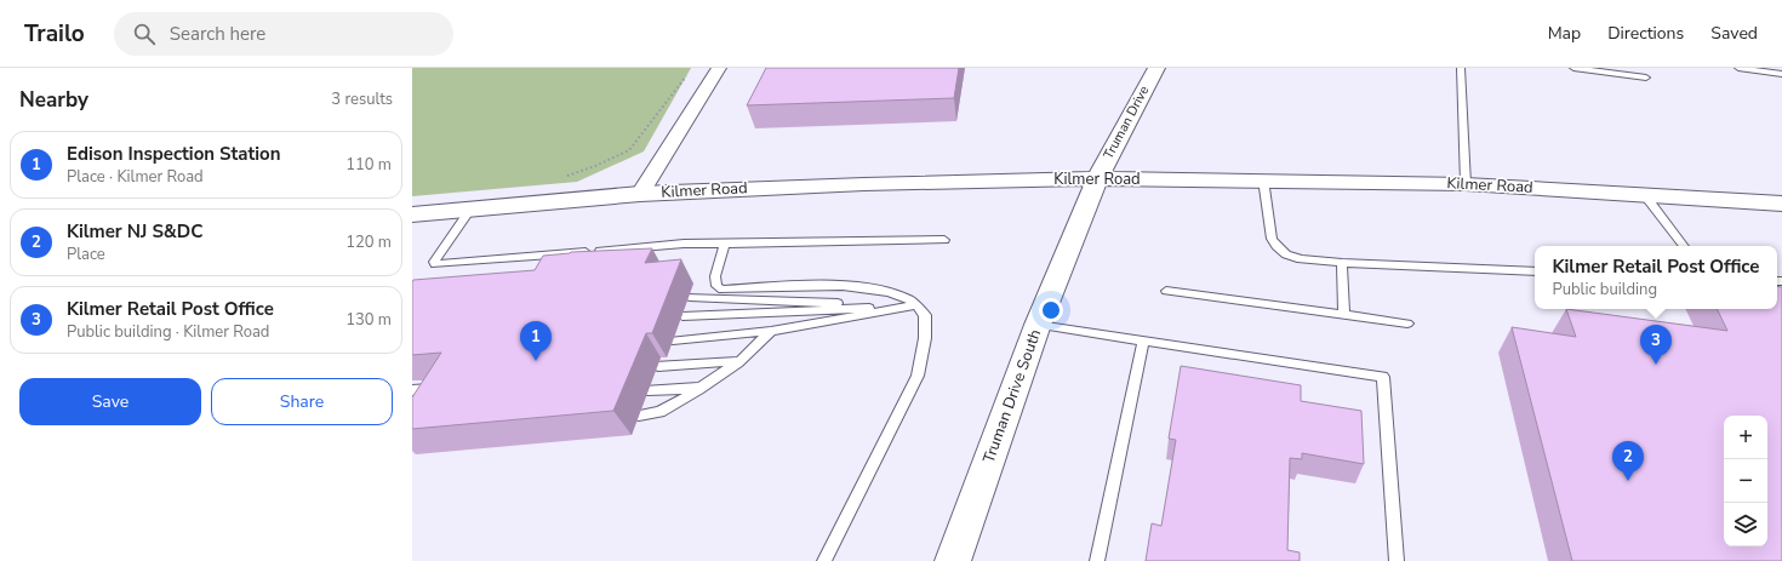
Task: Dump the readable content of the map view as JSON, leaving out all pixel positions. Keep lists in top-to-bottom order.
{
  "streets": {
    "street": ["Truman Drive", "Kilmer Road", "Truman Drive South"]
  },
  "crossings": [
    ["Truman Drive", "Kilmer Road"],
    ["Truman Drive", "Truman Drive South"],
    ["Kilmer Road", "Truman Drive South"]
  ],
  "page": {
    "header": "Trailo",
    "search": "Search here",
    "nav": ["Map", "Directions", "Saved"],
    "heading": ["Nearby", "3 results"],
    "list": [
      {
        "mark": "1",
        "name": "Edison Inspection Station",
        "note": "Place · Kilmer Road",
        "value": "110 m"
      },
      {
        "mark": "2",
        "name": "Kilmer NJ S&DC",
        "note": "Place",
        "value": "120 m"
      },
      {
        "mark": "3",
        "name": "Kilmer Retail Post Office",
        "note": "Public building · Kilmer Road",
        "value": "130 m"
      }
    ],
    "popup": ["Kilmer Retail Post Office", "Public building"],
    "pins": ["1", "3", "2"],
    "buttons": ["Save", "Share"],
    "map_buttons": ["+", "−"]
  }
}
